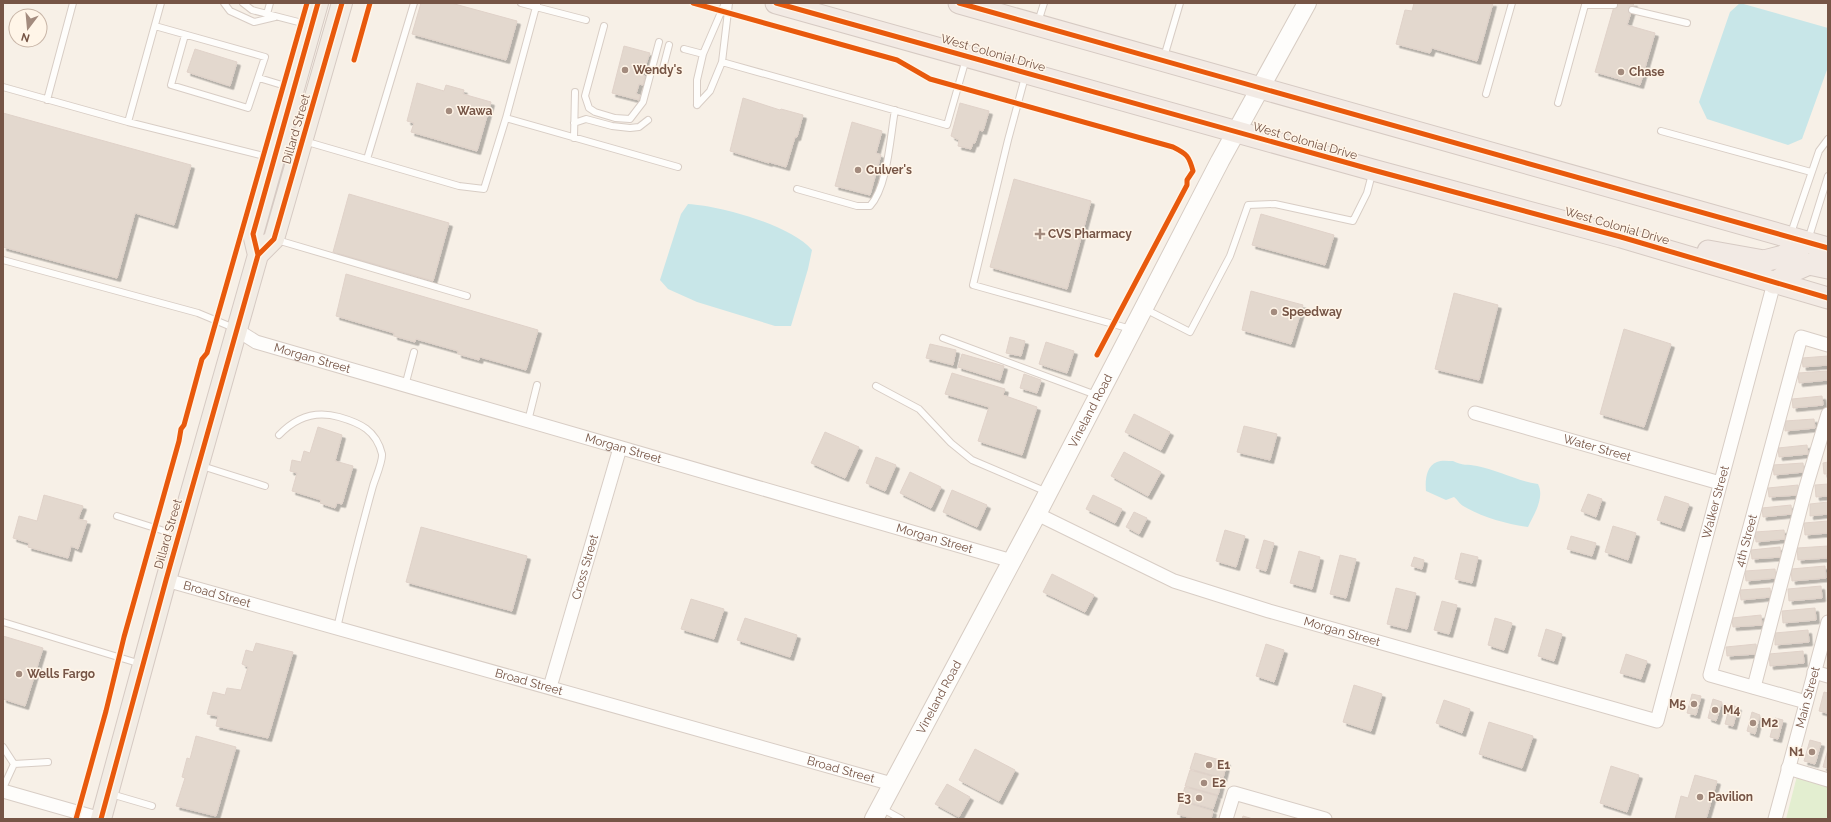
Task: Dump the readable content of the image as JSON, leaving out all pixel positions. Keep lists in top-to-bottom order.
{
  "streets": {
    "highway": ["West Colonial Drive"],
    "main road": ["Dillard Street", "Vineland Road"],
    "street": [
      "Morgan Street",
      "Water Street",
      "Walker Street",
      "4th Street",
      "Cross Street",
      "Broad Street",
      "Main Street"
    ]
  },
  "crossings": [
    ["West Colonial Drive", "Vineland Road"],
    ["West Colonial Drive", "Walker Street"],
    ["Dillard Street", "Morgan Street"],
    ["Dillard Street", "Broad Street"],
    ["Morgan Street", "Vineland Road"],
    ["Morgan Street", "Walker Street"],
    ["Morgan Street", "Cross Street"],
    ["Vineland Road", "Broad Street"],
    ["Water Street", "Walker Street"],
    ["4th Street", "Main Street"],
    ["Cross Street", "Broad Street"]
  ],
  "places": {
    "other": [
      "Wendy's",
      "Chase",
      "Wawa",
      "Culver's",
      "Speedway",
      "Wells Fargo",
      "M5",
      "M4",
      "M2",
      "N1",
      "E1",
      "E2",
      "Pavilion",
      "E3"
    ],
    "health": ["CVS Pharmacy"]
  },
  "north": "bottom"
}
